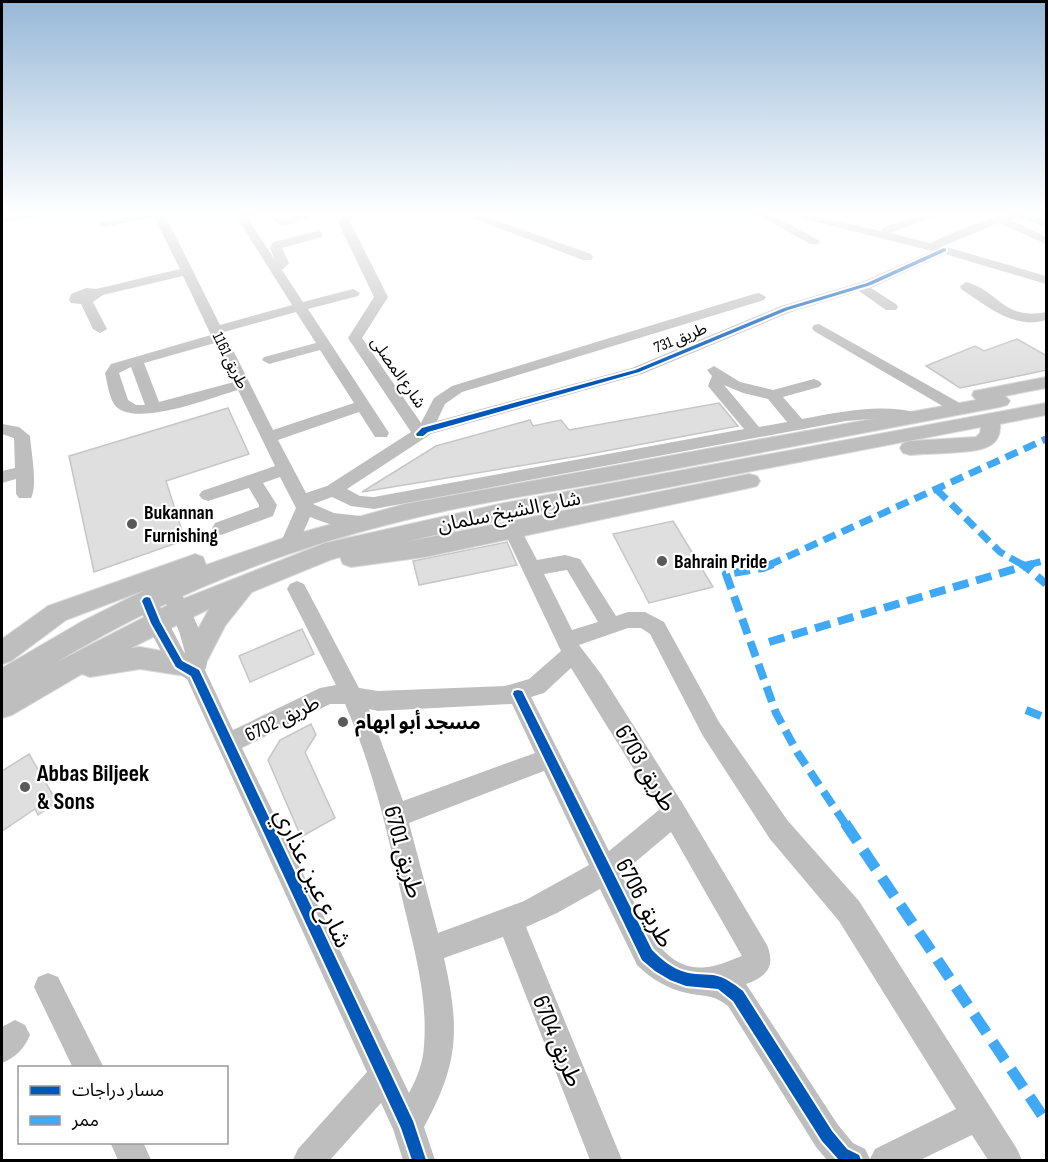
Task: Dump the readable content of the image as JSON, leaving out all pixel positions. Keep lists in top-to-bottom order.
{
  "streets": {
    "main road": ["شارع الشيخ سلمان"],
    "street": [
      "طريق 731",
      "طريق 1161",
      "شارع المصلى",
      "طريق 6702",
      "طريق 6703",
      "طريق 6701",
      "شارع عين عذاري",
      "طريق 6706",
      "طريق 6704"
    ]
  },
  "crossings": [
    ["طريق 731", "شارع المصلى"],
    ["طريق 1161", "شارع المصلى"],
    ["شارع الشيخ سلمان", "شارع عين عذاري"],
    ["طريق 6702", "طريق 6703"],
    ["طريق 6702", "طريق 6701"],
    ["طريق 6702", "شارع عين عذاري"],
    ["طريق 6702", "طريق 6706"],
    ["طريق 6703", "طريق 6706"],
    ["طريق 6701", "شارع عين عذاري"]
  ],
  "places": [
    "Bukannan Furnishing",
    "Bahrain Pride",
    "مسجد أبو ابهام",
    "Abbas Biljeek & Sons"
  ],
  "legend": ["مسار دراجات", "ممر"]
}
